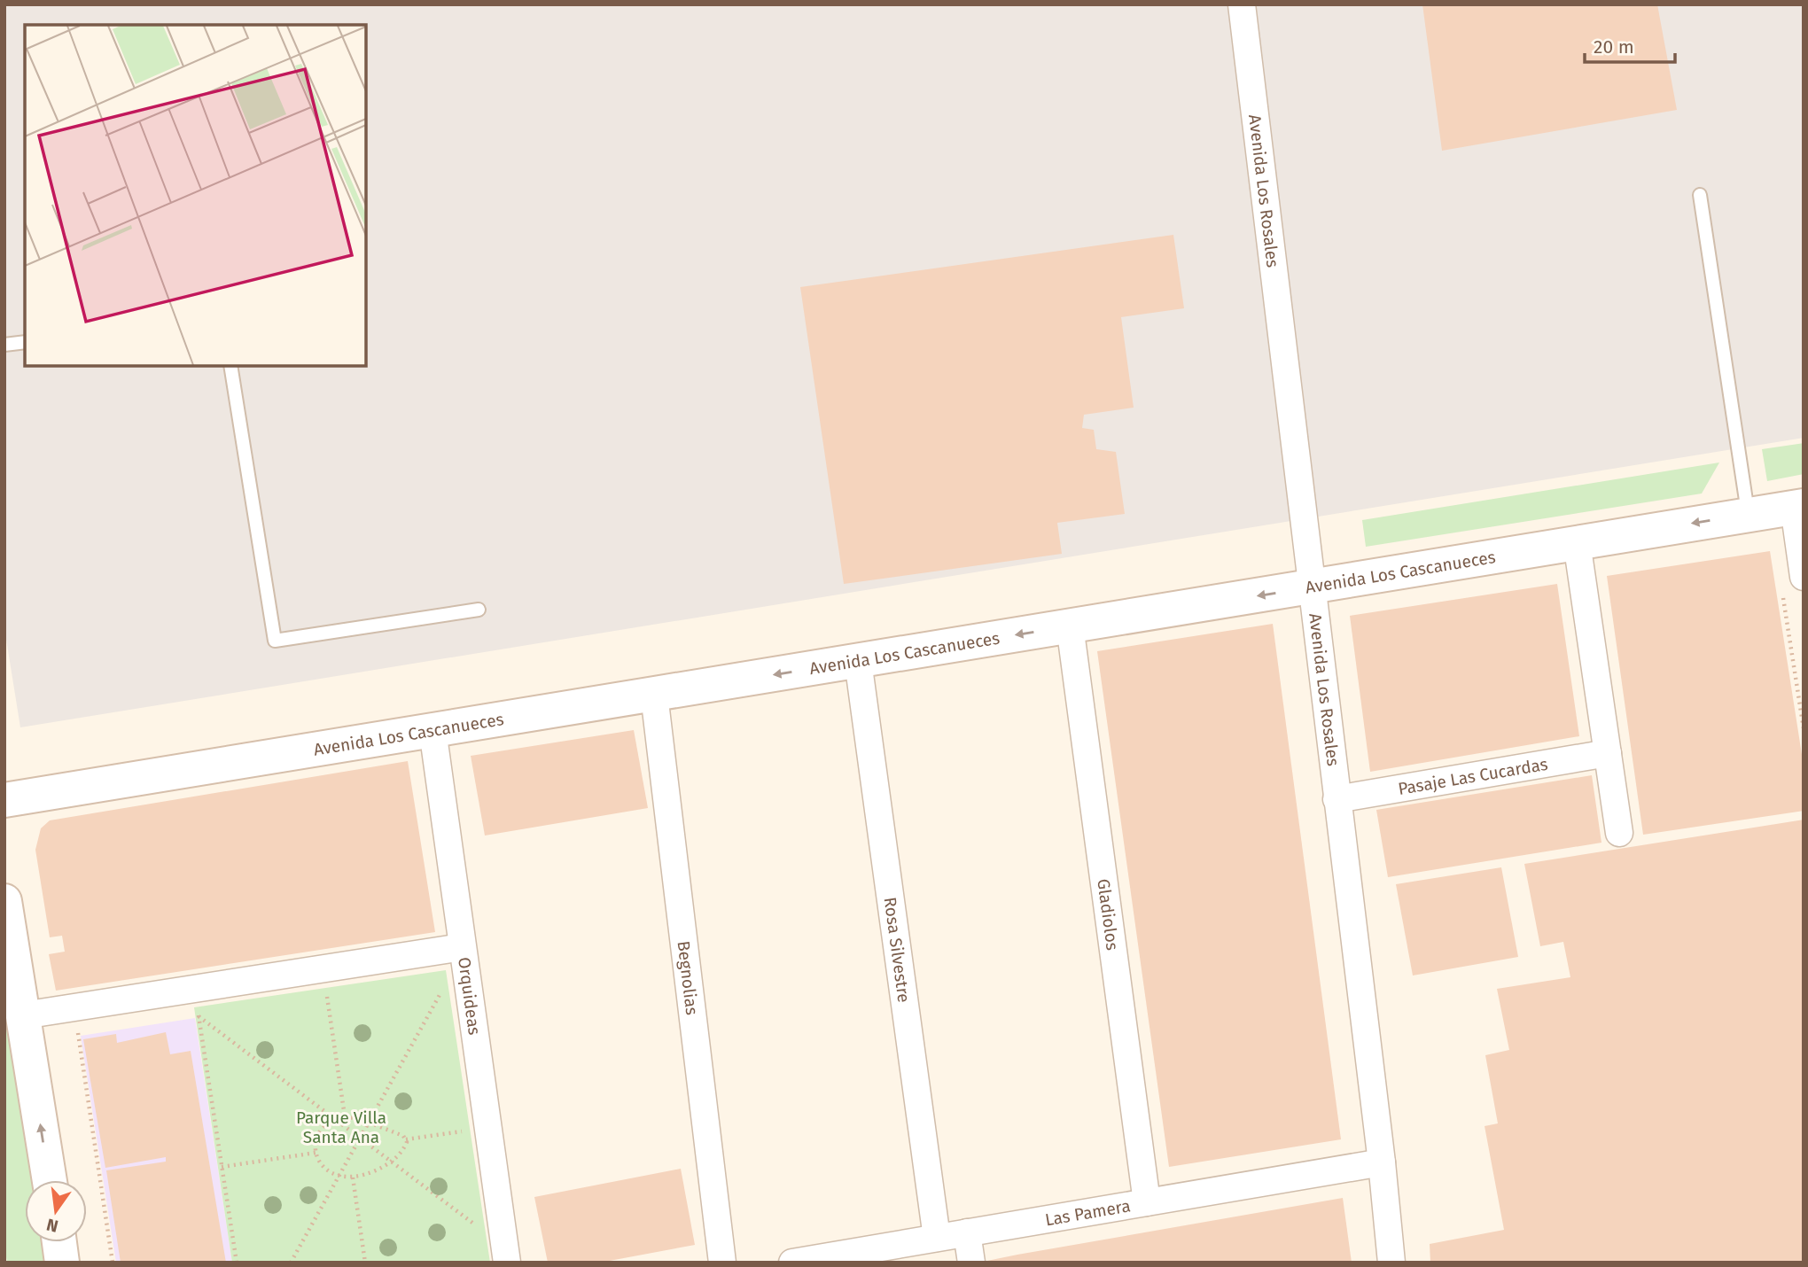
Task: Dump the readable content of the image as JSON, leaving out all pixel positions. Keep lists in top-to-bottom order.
{
  "streets": {
    "street": [
      "Avenida Los Rosales",
      "Avenida Los Cascanueces",
      "Pasaje Las Cucardas",
      "Gladiolos",
      "Rosa Silvestre",
      "Begnolias",
      "Orquideas",
      "Las Pamera"
    ]
  },
  "crossings": [
    ["Avenida Los Rosales", "Avenida Los Cascanueces"],
    ["Avenida Los Rosales", "Pasaje Las Cucardas"],
    ["Avenida Los Rosales", "Las Pamera"],
    ["Avenida Los Cascanueces", "Gladiolos"],
    ["Avenida Los Cascanueces", "Rosa Silvestre"],
    ["Avenida Los Cascanueces", "Begnolias"],
    ["Avenida Los Cascanueces", "Orquideas"],
    ["Gladiolos", "Las Pamera"],
    ["Rosa Silvestre", "Las Pamera"]
  ],
  "one_way": ["Avenida Los Cascanueces"],
  "parks": ["Parque Villa Santa Ana"],
  "scale_bar": "20 m",
  "north": "bottom"
}
